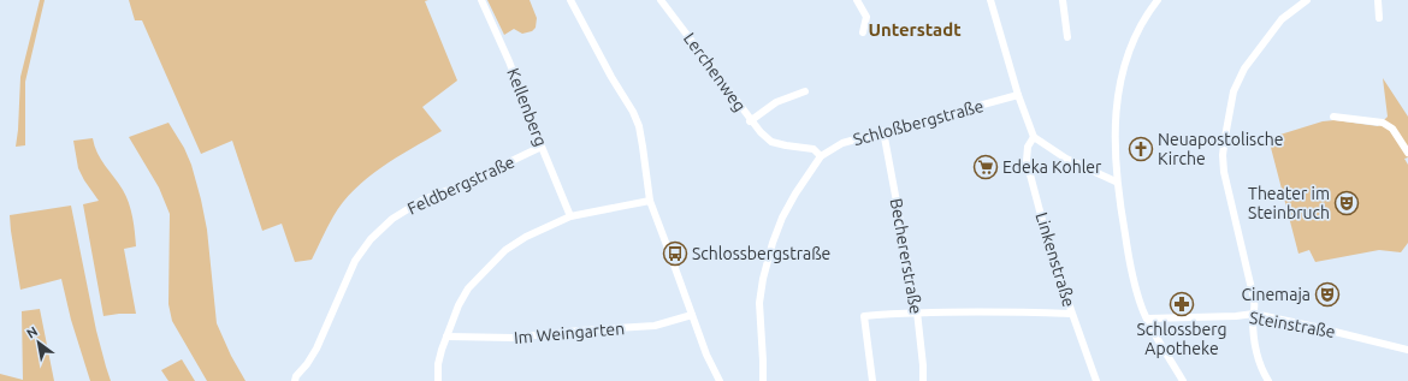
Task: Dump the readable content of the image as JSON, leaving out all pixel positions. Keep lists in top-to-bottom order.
{
  "streets": {
    "street": [
      "Lerchenweg",
      "Kellenberg",
      "Schloßbergstraße",
      "Feldbergstraße",
      "Bechererstraße",
      "Linkenstraße",
      "Steinstraße",
      "Im Weingarten"
    ]
  },
  "crossings": [
    ["Lerchenweg", "Schloßbergstraße"],
    ["Kellenberg", "Feldbergstraße"],
    ["Schloßbergstraße", "Bechererstraße"]
  ],
  "districts": ["Unterstadt"],
  "places": {
    "church": ["Neuapostolische Kirche"],
    "supermarket": ["Edeka Kohler"],
    "theatre": ["Theater im Steinbruch", "Cinemaja"],
    "bus stop": ["Schlossbergstraße"],
    "pharmacy": ["Schlossberg Apotheke"]
  },
  "north": "top left"
}
